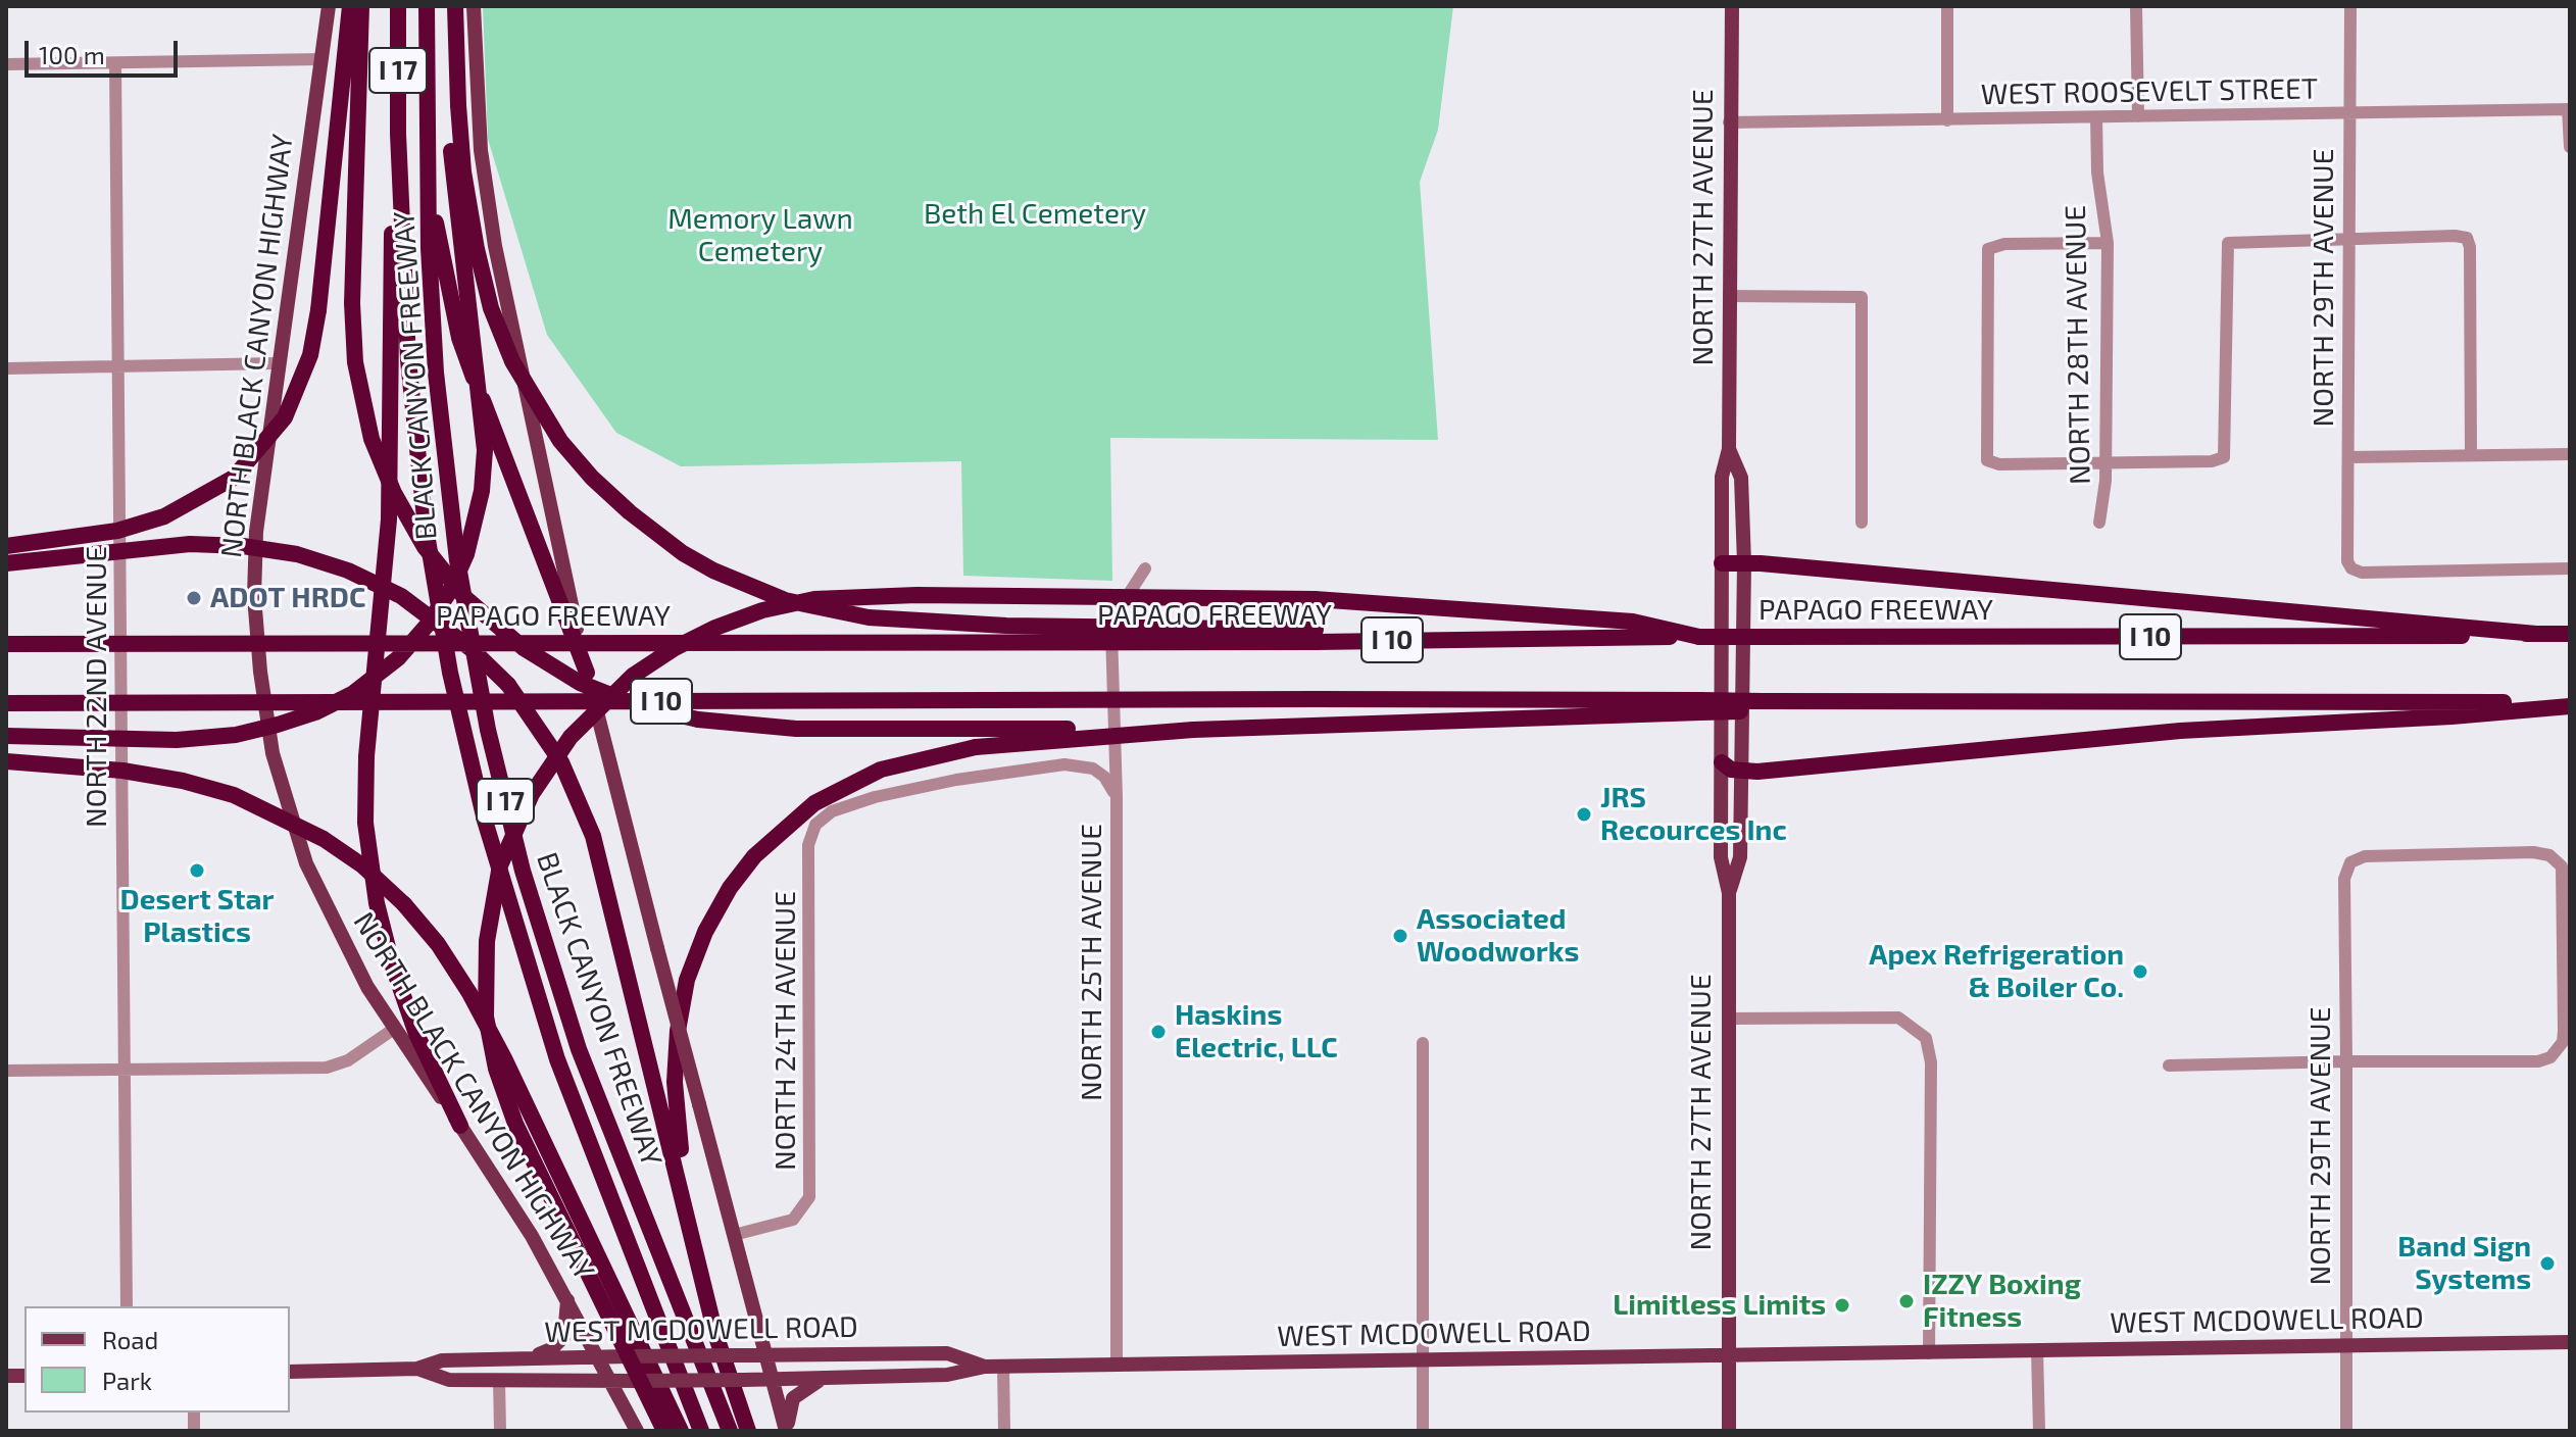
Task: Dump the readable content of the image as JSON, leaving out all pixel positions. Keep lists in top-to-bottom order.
{
  "streets": {
    "highway": [
      "I 17",
      "BLACK CANYON FREEWAY",
      "PAPAGO FREEWAY",
      "I 10"
    ],
    "main road": ["NORTH 27TH AVENUE", "NORTH BLACK CANYON HIGHWAY", "WEST MCDOWELL ROAD"],
    "street": [
      "WEST ROOSEVELT STREET",
      "NORTH 29TH AVENUE",
      "NORTH 28TH AVENUE",
      "NORTH 22ND AVENUE",
      "NORTH 25TH AVENUE",
      "NORTH 24TH AVENUE"
    ]
  },
  "crossings": [
    ["WEST ROOSEVELT STREET", "NORTH 27TH AVENUE"],
    ["WEST ROOSEVELT STREET", "NORTH 29TH AVENUE"],
    ["WEST ROOSEVELT STREET", "NORTH 28TH AVENUE"],
    ["NORTH 27TH AVENUE", "WEST MCDOWELL ROAD"],
    ["NORTH 29TH AVENUE", "WEST MCDOWELL ROAD"],
    ["NORTH BLACK CANYON HIGHWAY", "WEST MCDOWELL ROAD"],
    ["NORTH 25TH AVENUE", "NORTH 24TH AVENUE"],
    ["NORTH 25TH AVENUE", "WEST MCDOWELL ROAD"]
  ],
  "parks": ["Beth El Cemetery", "Memory Lawn Cemetery"],
  "places": [
    "ADOT HRDC",
    "JRS Recources Inc",
    "Desert Star Plastics",
    "Associated Woodworks",
    "Apex Refrigeration & Boiler Co.",
    "Haskins Electric, LLC",
    "Band Sign Systems",
    "IZZY Boxing Fitness",
    "Limitless Limits"
  ],
  "legend": ["Road", "Park"],
  "scale_bar": "100 m"
}
